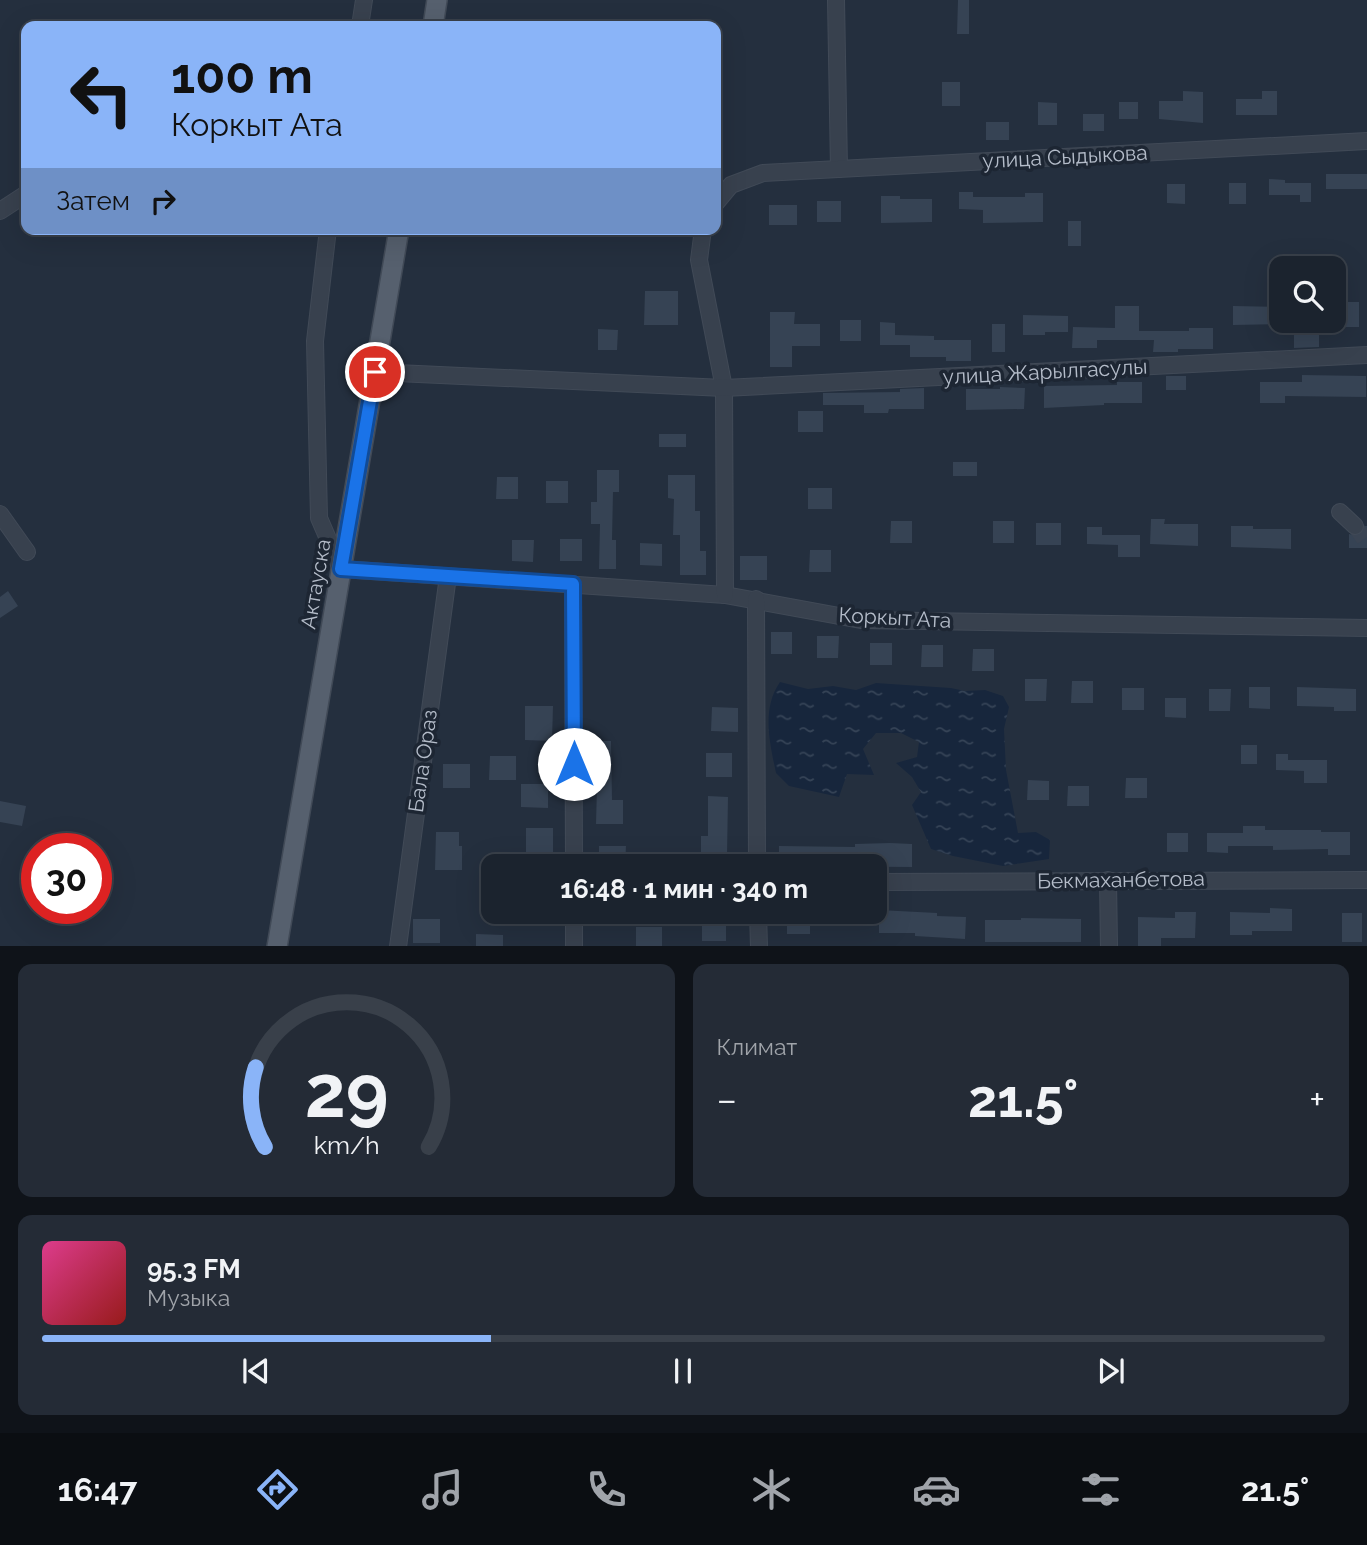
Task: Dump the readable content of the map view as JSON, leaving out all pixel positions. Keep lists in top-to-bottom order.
{
  "streets": {
    "main road": ["Актауска"],
    "street": [
      "улица Сыдыкова",
      "улица Жарылгасулы",
      "Коркыт Ата",
      "Бала Ораз",
      "Бекмаханбетова"
    ]
  },
  "crossings": [
    ["улица Жарылгасулы", "Актауска"],
    ["Актауска", "Коркыт Ата"],
    ["Коркыт Ата", "Бала Ораз"]
  ],
  "page": {
    "turn": ["100 m", "Коркыт Ата"],
    "then": "Затем",
    "limit": "30",
    "trip": "16:48 · 1 мин · 340 m",
    "tile": "Климат",
    "heat": ["−", "21.5°", "+"],
    "song": ["95.3 FM", "Музыка"],
    "tabs": ["16:47", "21.5°"],
    "gauge": ["29", "km/h"]
  }
}
